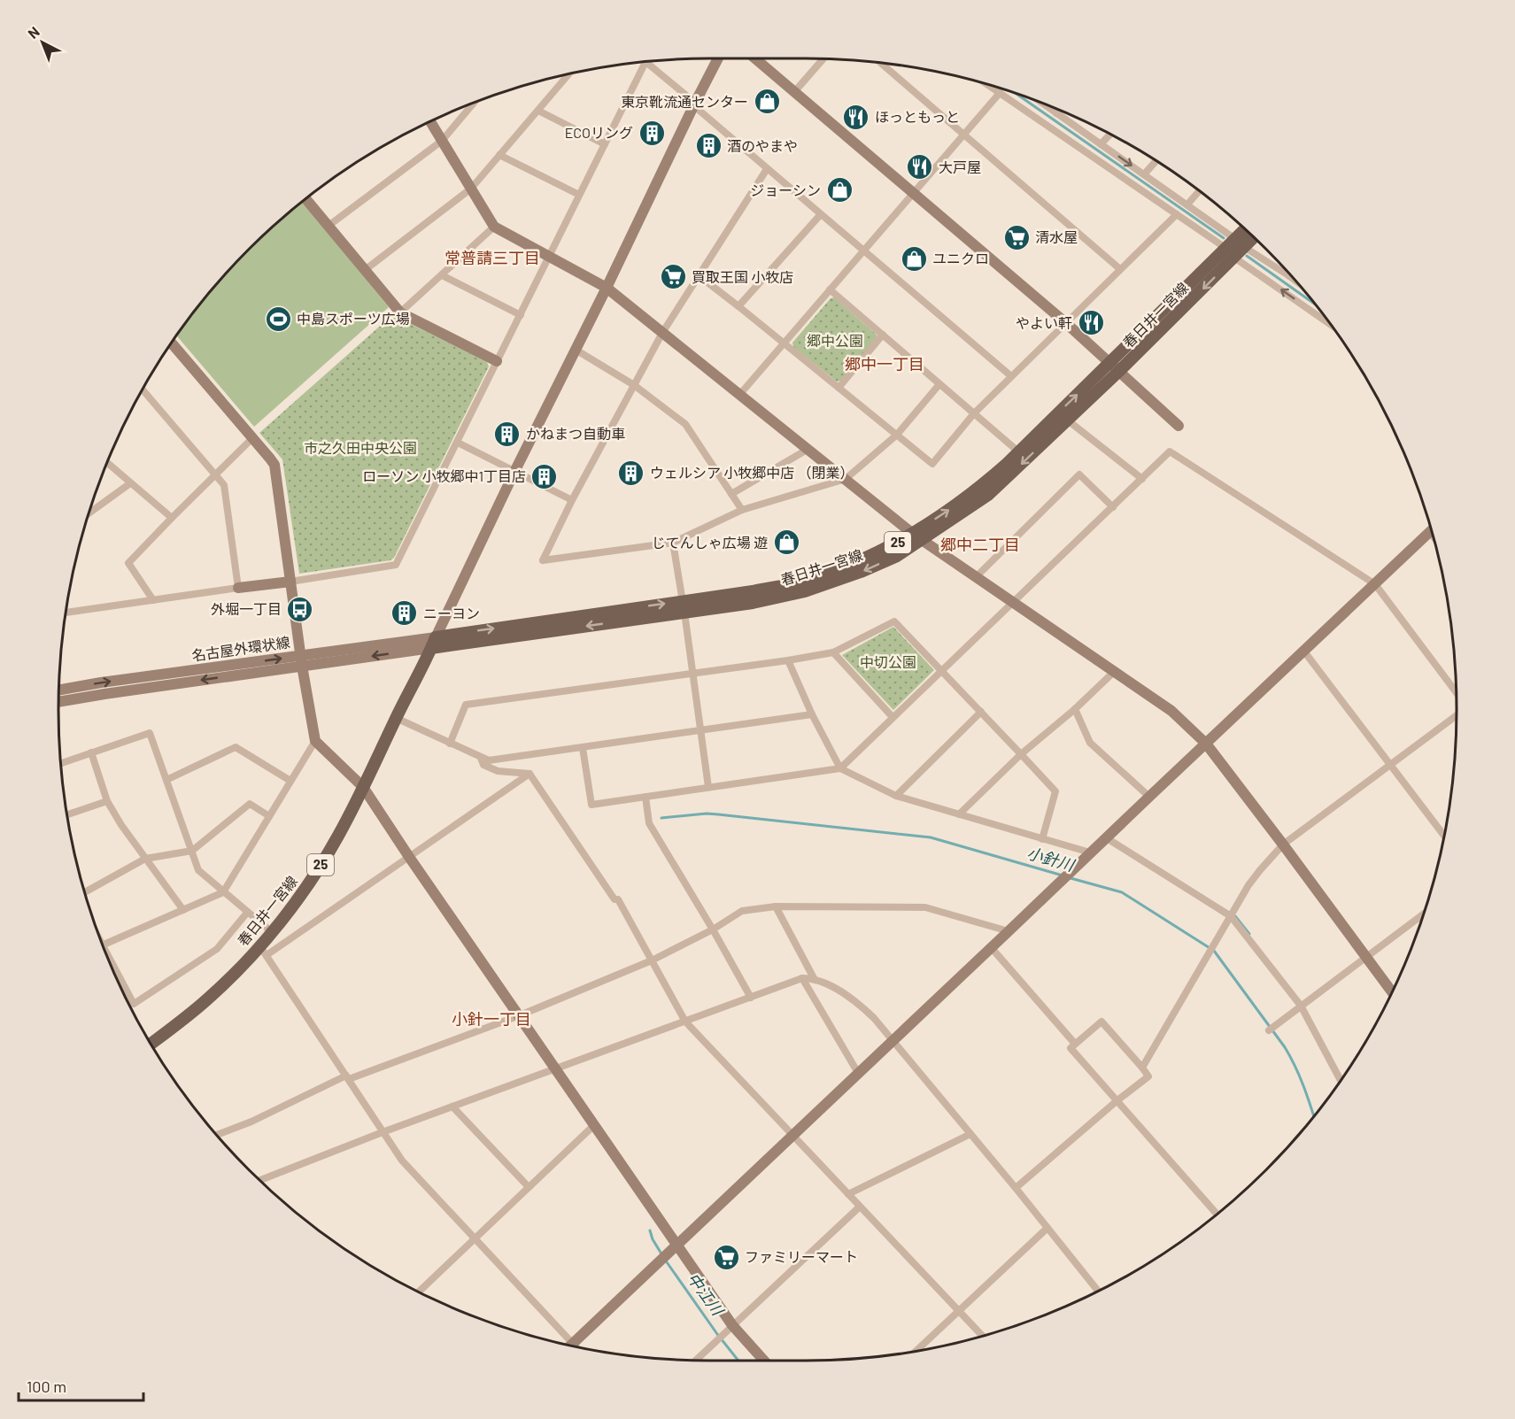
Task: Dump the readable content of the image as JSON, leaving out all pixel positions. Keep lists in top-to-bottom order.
{
  "streets": {
    "main road": ["春日井一宮線", "25"],
    "street": ["名古屋外環状線"]
  },
  "crossings": [
    ["春日井一宮線", "名古屋外環状線"]
  ],
  "districts": [
    "常普請三丁目",
    "郷中一丁目",
    "郷中二丁目",
    "小針一丁目"
  ],
  "water": ["小針川", "中江川"],
  "parks": ["郷中公園", "市之久田中央公園", "中切公園"],
  "places": {
    "shop": [
      "東京靴流通センター",
      "ジョーシン",
      "ユニクロ",
      "じてんしゃ広場 遊"
    ],
    "restaurant": ["ほっともっと", "大戸屋", "やよい軒"],
    "building": [
      "ECOリング",
      "酒のやまや",
      "かねまつ自動車",
      "ウェルシア 小牧郷中店 （閉業）",
      "ローソン 小牧郷中1丁目店",
      "ニーヨン"
    ],
    "supermarket": ["清水屋", "買取王国 小牧店", "ファミリーマート"],
    "sports": ["中島スポーツ広場"],
    "bus stop": ["外堀一丁目"]
  },
  "scale_bar": "100 m",
  "north": "top left"
}
